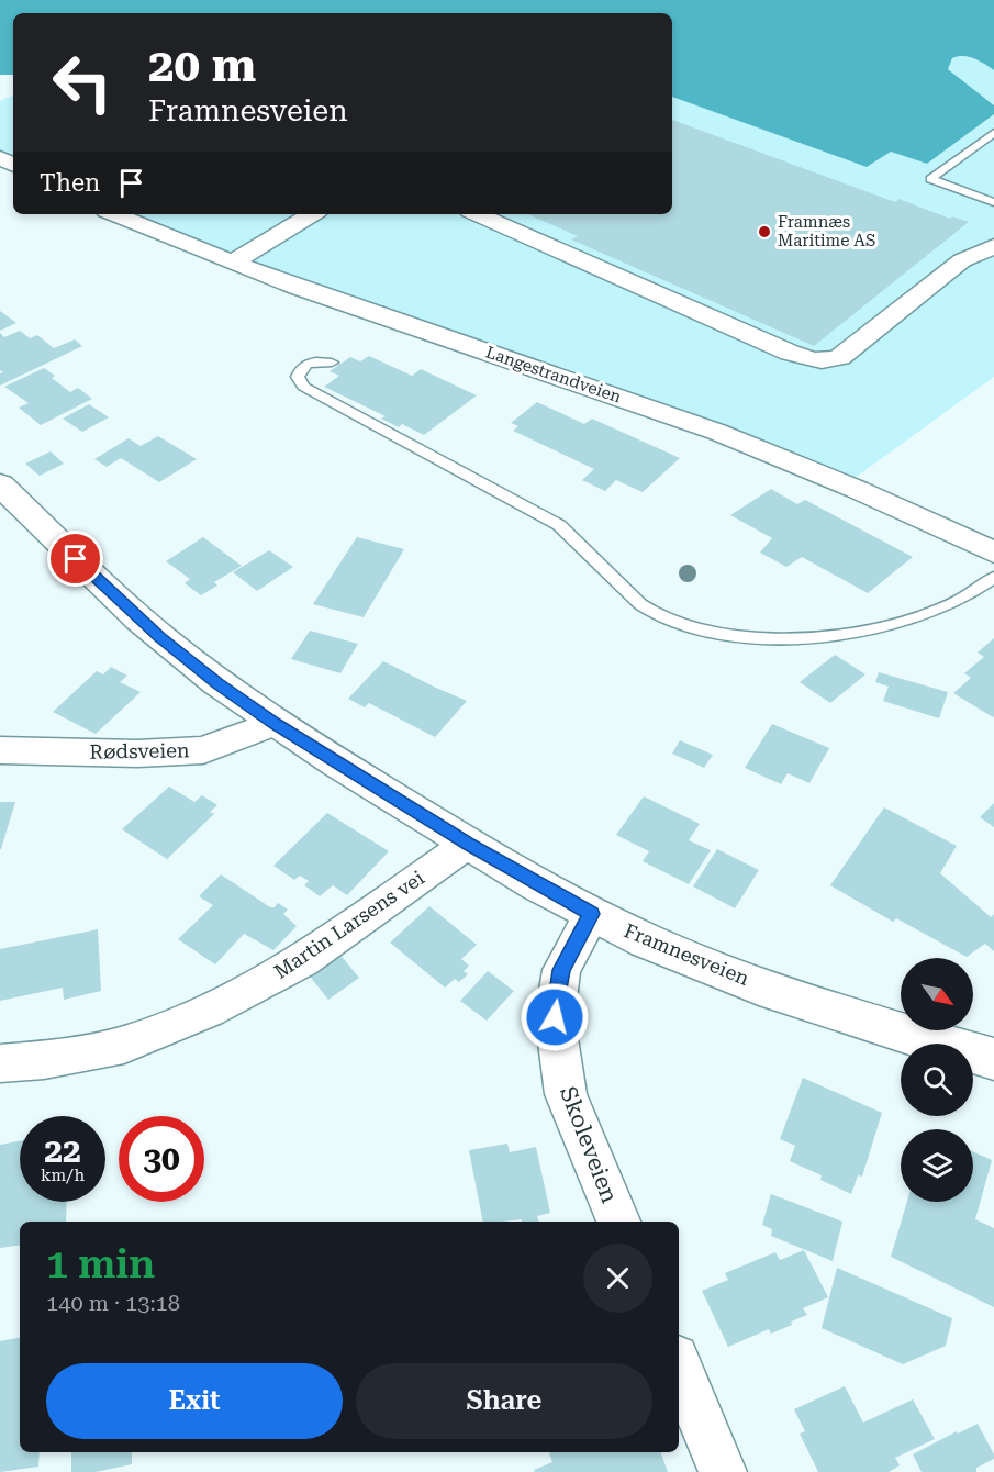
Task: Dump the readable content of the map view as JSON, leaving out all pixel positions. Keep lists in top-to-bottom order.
{
  "streets": {
    "main road": ["Framnesveien"],
    "street": [
      "Langestrandveien",
      "Rødsveien",
      "Martin Larsens vei",
      "Skoleveien"
    ]
  },
  "crossings": [
    ["Rødsveien", "Framnesveien"],
    ["Martin Larsens vei", "Framnesveien"],
    ["Framnesveien", "Skoleveien"]
  ],
  "places": ["Framnæs Maritime AS"],
  "north": "bottom right",
  "page": {
    "turn": ["20 m", "Framnesveien"],
    "then": "Then",
    "speed": "22 km/h",
    "limit": "30",
    "heading": ["1 min", "140 m · 13:18"],
    "buttons": ["Exit", "Share"]
  }
}
